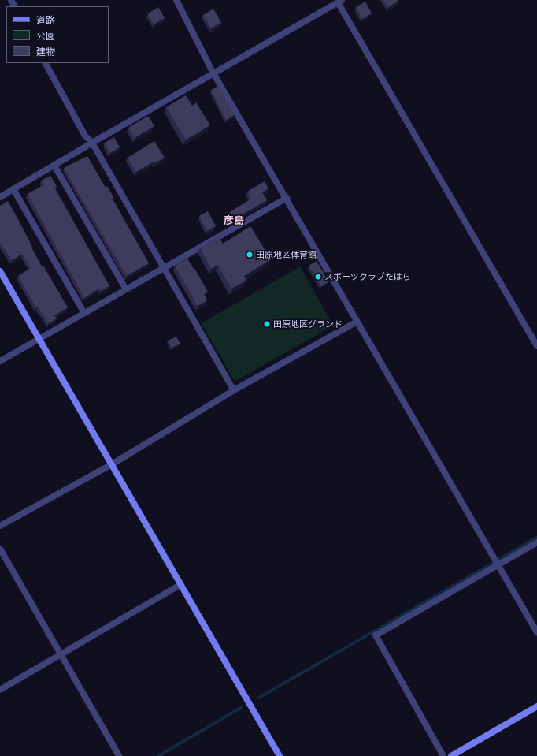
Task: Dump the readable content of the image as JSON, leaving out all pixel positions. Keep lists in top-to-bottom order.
{
  "districts": ["彦島"],
  "places": ["田原地区体育館", "スポーツクラブたはら", "田原地区グランド"],
  "legend": ["道路", "公園", "建物"]
}
